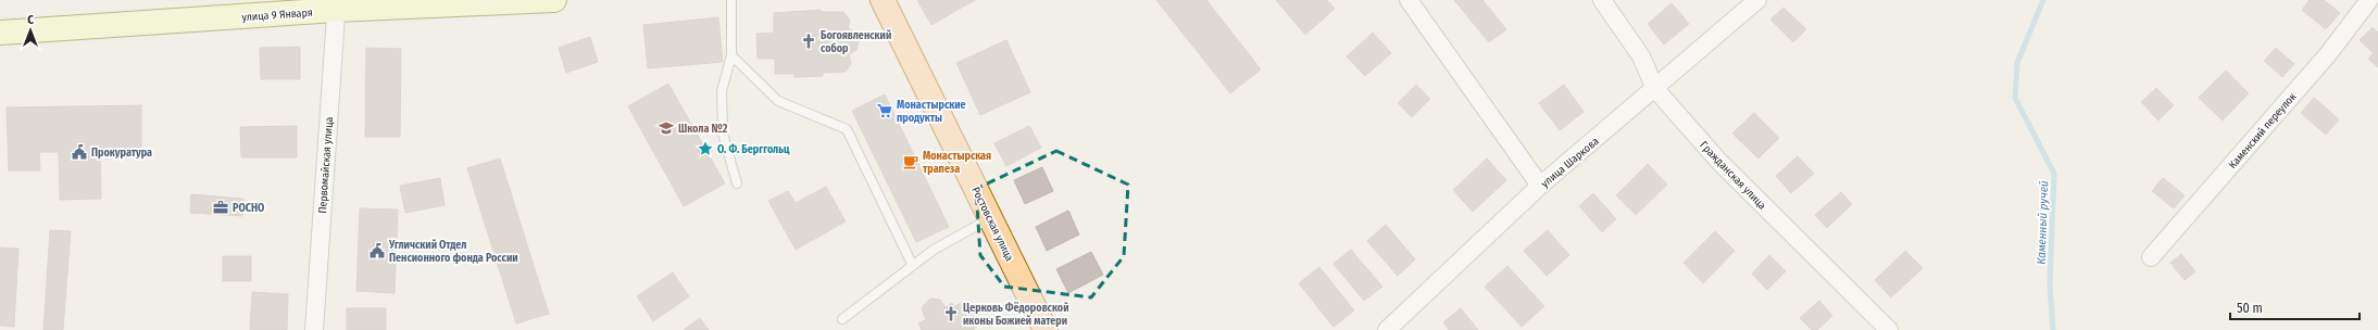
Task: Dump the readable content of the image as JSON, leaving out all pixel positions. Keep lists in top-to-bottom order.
{
  "streets": {
    "main road": ["улица 9 Января", "Ростовская улица"],
    "street": [
      "Каменский переулок",
      "улица Шаркова",
      "Первомайская улица",
      "Гражданская улица"
    ]
  },
  "crossings": [
    ["улица 9 Января", "Первомайская улица"],
    ["улица Шаркова", "Гражданская улица"]
  ],
  "water": ["Каменный ручей"],
  "places": {
    "church": ["Богоявленский собор", "Церковь Фёдоровской иконы Божией матери"],
    "supermarket": ["Монастырские продукты"],
    "school or university": ["Школа №2"],
    "place": ["О. Ф. Берггольц"],
    "public building": ["Прокуратура", "Угличский Отдел Пенсионного фонда России"],
    "cafe": ["Монастырская трапеза"],
    "office": ["РОСНО"]
  },
  "scale_bar": "50 m",
  "north": "top"
}
